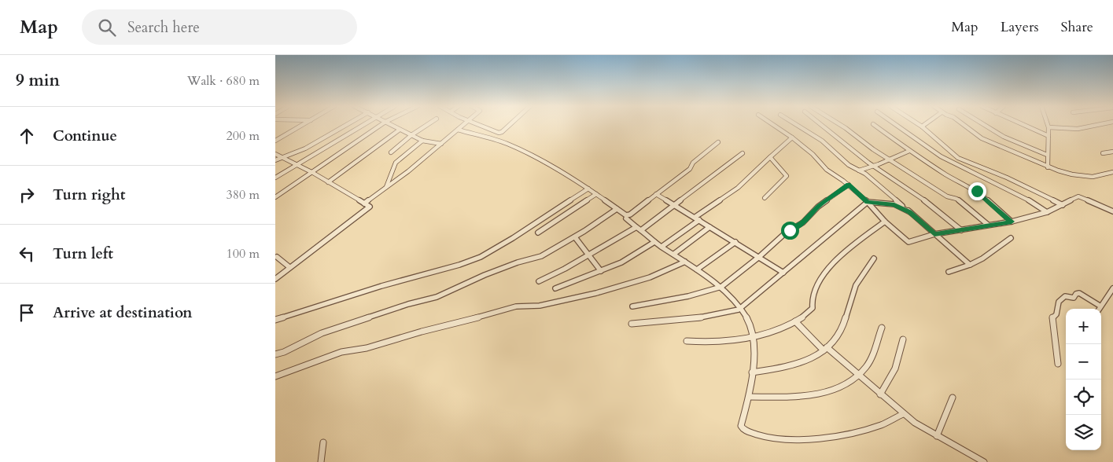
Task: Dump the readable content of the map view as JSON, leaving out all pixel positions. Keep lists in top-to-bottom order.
{
  "page": {
    "header": "Map",
    "search": "Search here",
    "nav": ["Map", "Layers", "Share"],
    "heading": ["9 min", "Walk · 680 m"],
    "list": [
      ["Continue", "200 m"],
      ["Turn right", "380 m"],
      ["Turn left", "100 m"],
      "Arrive at destination"
    ],
    "map_buttons": ["+", "−"]
  }
}
